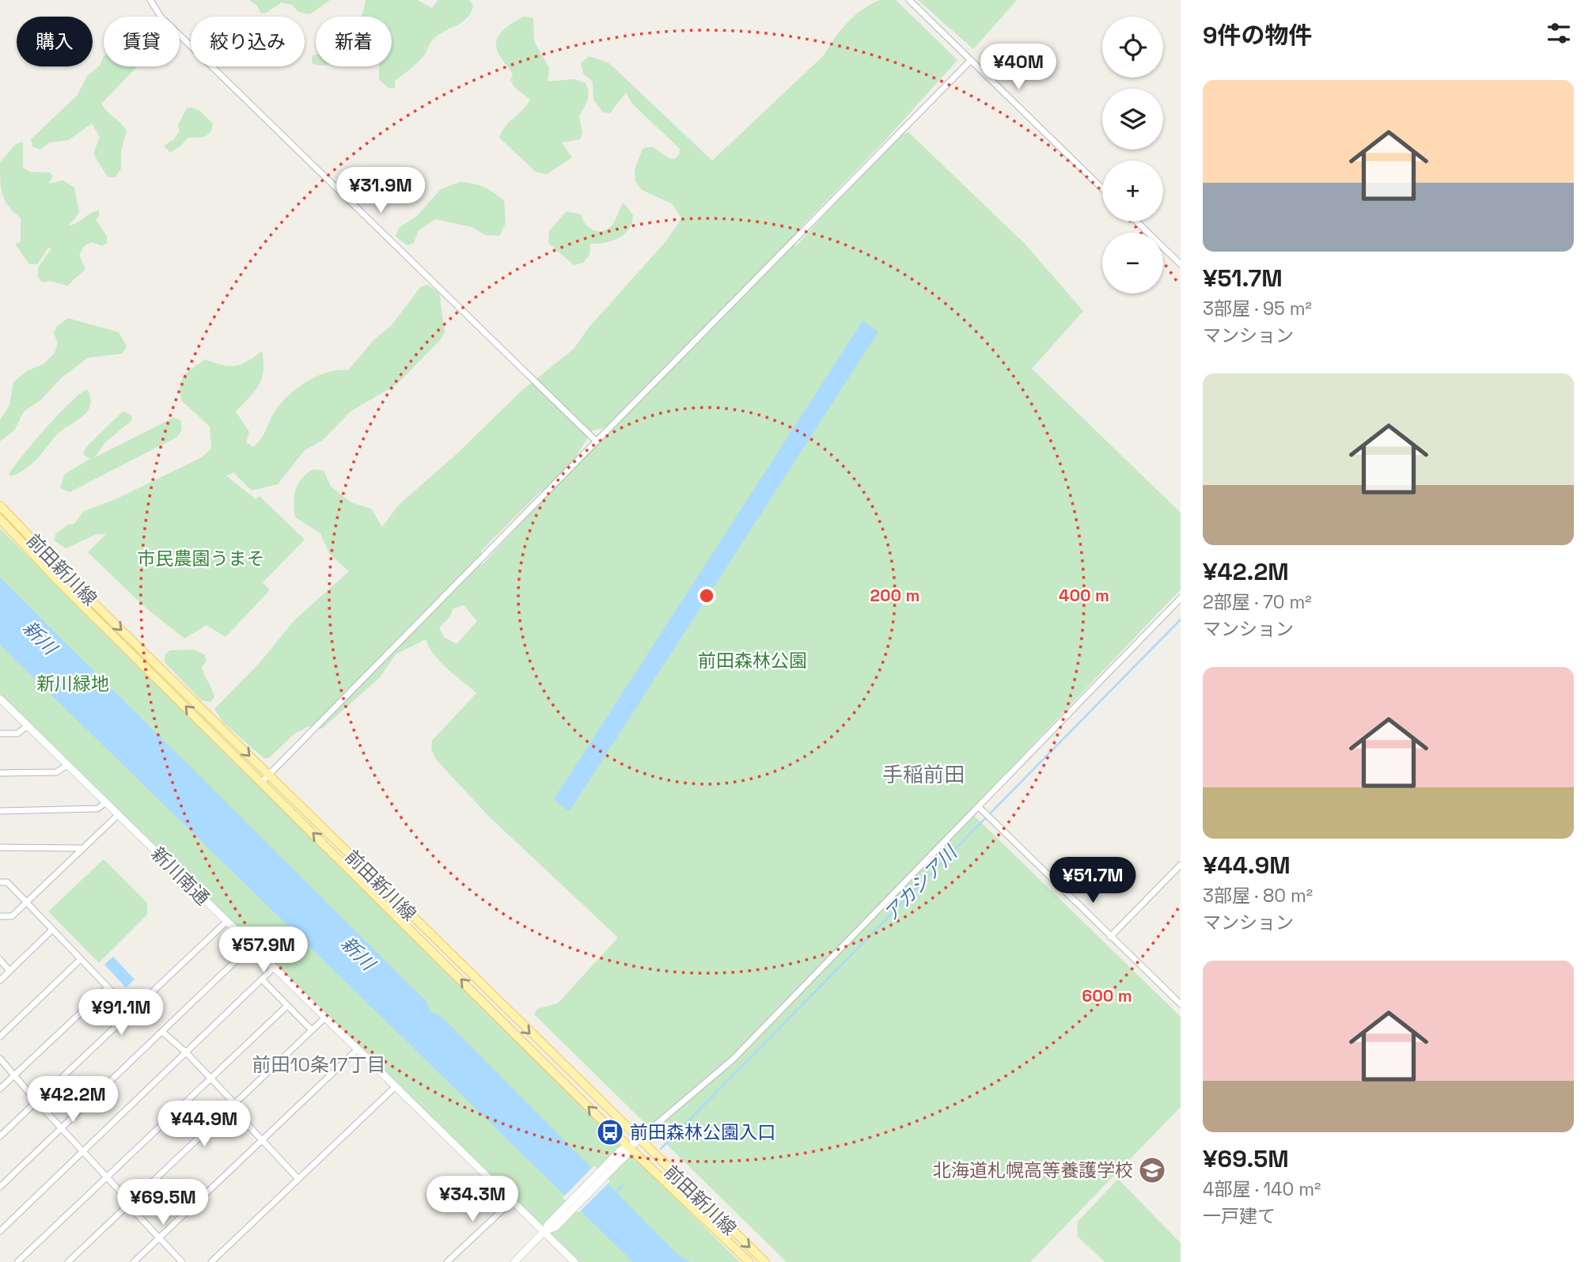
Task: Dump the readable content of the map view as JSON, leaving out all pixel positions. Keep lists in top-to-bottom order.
{
  "streets": {
    "main road": ["前田新川線"],
    "street": ["新川南通"]
  },
  "districts": ["手稲前田", "前田10条17丁目"],
  "water": ["新川", "アカシア川"],
  "parks": ["市民農園うまそ", "前田森林公園", "新川緑地"],
  "places": {
    "bus stop": ["前田森林公園入口"],
    "school or university": ["北海道札幌高等養護学校"]
  },
  "page": {
    "heading": "9件の物件",
    "map_buttons": ["+", "−"],
    "chip": [
      "購入",
      "賃貸",
      "絞り込み",
      "新着"
    ],
    "price": [
      "¥40M",
      "¥31.9M",
      "¥51.7M",
      "¥57.9M",
      "¥91.1M",
      "¥42.2M",
      "¥44.9M",
      "¥34.3M",
      "¥69.5M"
    ],
    "list": [
      {
        "name": "¥51.7M",
        "note": "3部屋 · 95 m² · マンション"
      },
      {
        "name": "¥42.2M",
        "note": "2部屋 · 70 m² · マンション"
      },
      {
        "name": "¥44.9M",
        "note": "3部屋 · 80 m² · マンション"
      },
      {
        "name": "¥69.5M",
        "note": "4部屋 · 140 m² · 一戸建て"
      }
    ]
  },
  "rings": ["200 m", "400 m", "600 m"]
}
